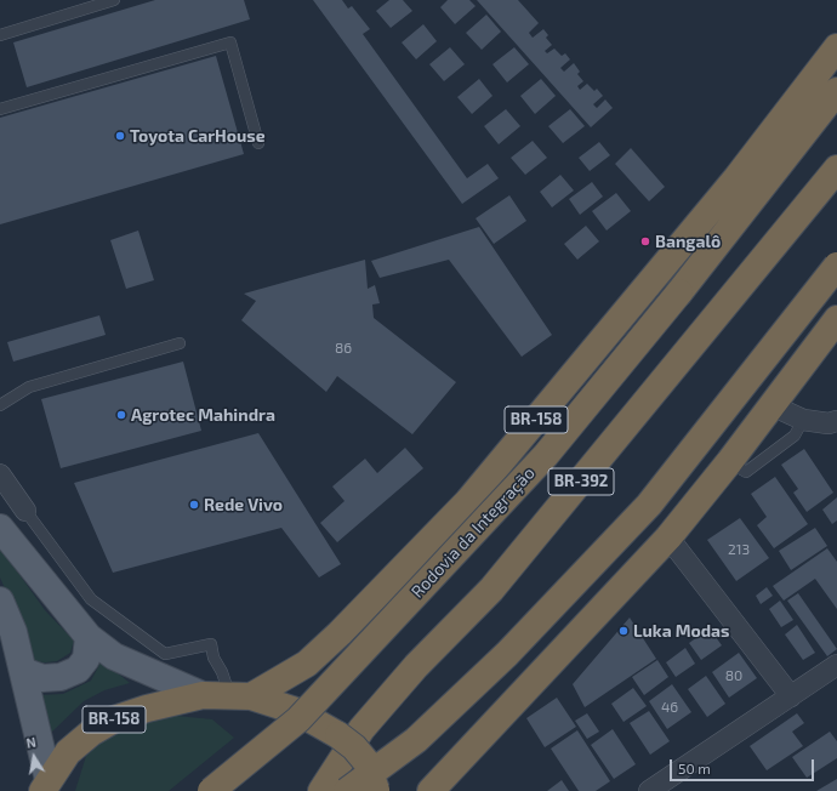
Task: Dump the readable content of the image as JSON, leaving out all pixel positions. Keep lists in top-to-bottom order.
{
  "streets": {
    "highway": ["BR-158", "BR-392", "Rodovia da Integração"]
  },
  "places": [
    "Toyota CarHouse",
    "Bangalô",
    "Agrotec Mahindra",
    "Rede Vivo",
    "Luka Modas"
  ],
  "house_numbers": [
    "86",
    "213",
    "80",
    "46"
  ],
  "scale_bar": "50 m",
  "north": "top"
}
